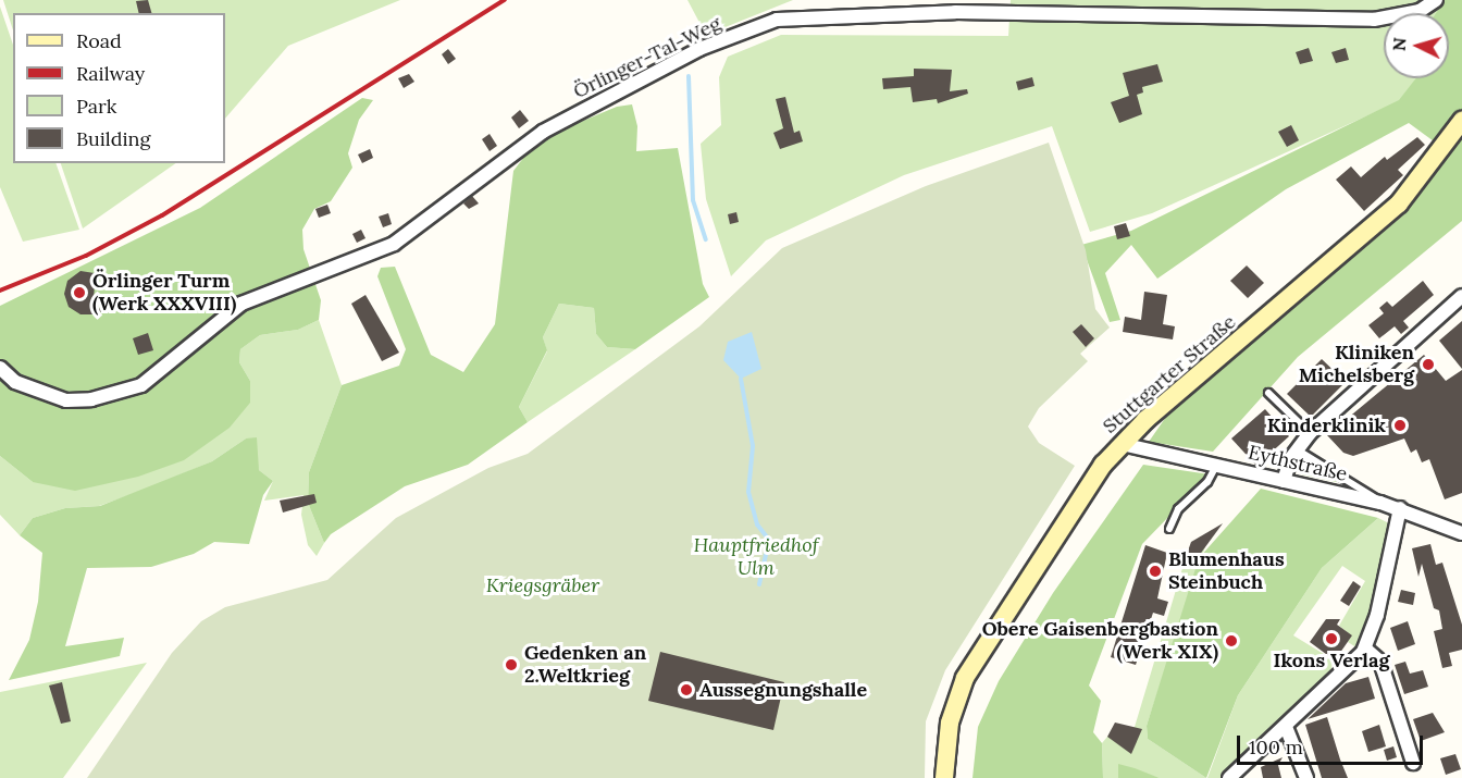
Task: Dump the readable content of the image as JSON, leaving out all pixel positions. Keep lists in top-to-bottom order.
{
  "streets": {
    "main road": ["Stuttgarter Straße"],
    "street": ["Örlinger-Tal-Weg", "Eythstraße"]
  },
  "crossings": [
    ["Stuttgarter Straße", "Eythstraße"]
  ],
  "parks": ["Hauptfriedhof Ulm", "Kriegsgräber"],
  "places": [
    "Örlinger Turm (Werk XXXVIII)",
    "Kliniken Michelsberg",
    "Kinderklinik",
    "Blumenhaus Steinbuch",
    "Ikons Verlag",
    "Obere Gaisenbergbastion (Werk XIX)",
    "Gedenken an 2.Weltkrieg",
    "Aussegnungshalle"
  ],
  "legend": [
    "Road",
    "Railway",
    "Park",
    "Building"
  ],
  "scale_bar": "100 m",
  "north": "left"
}
